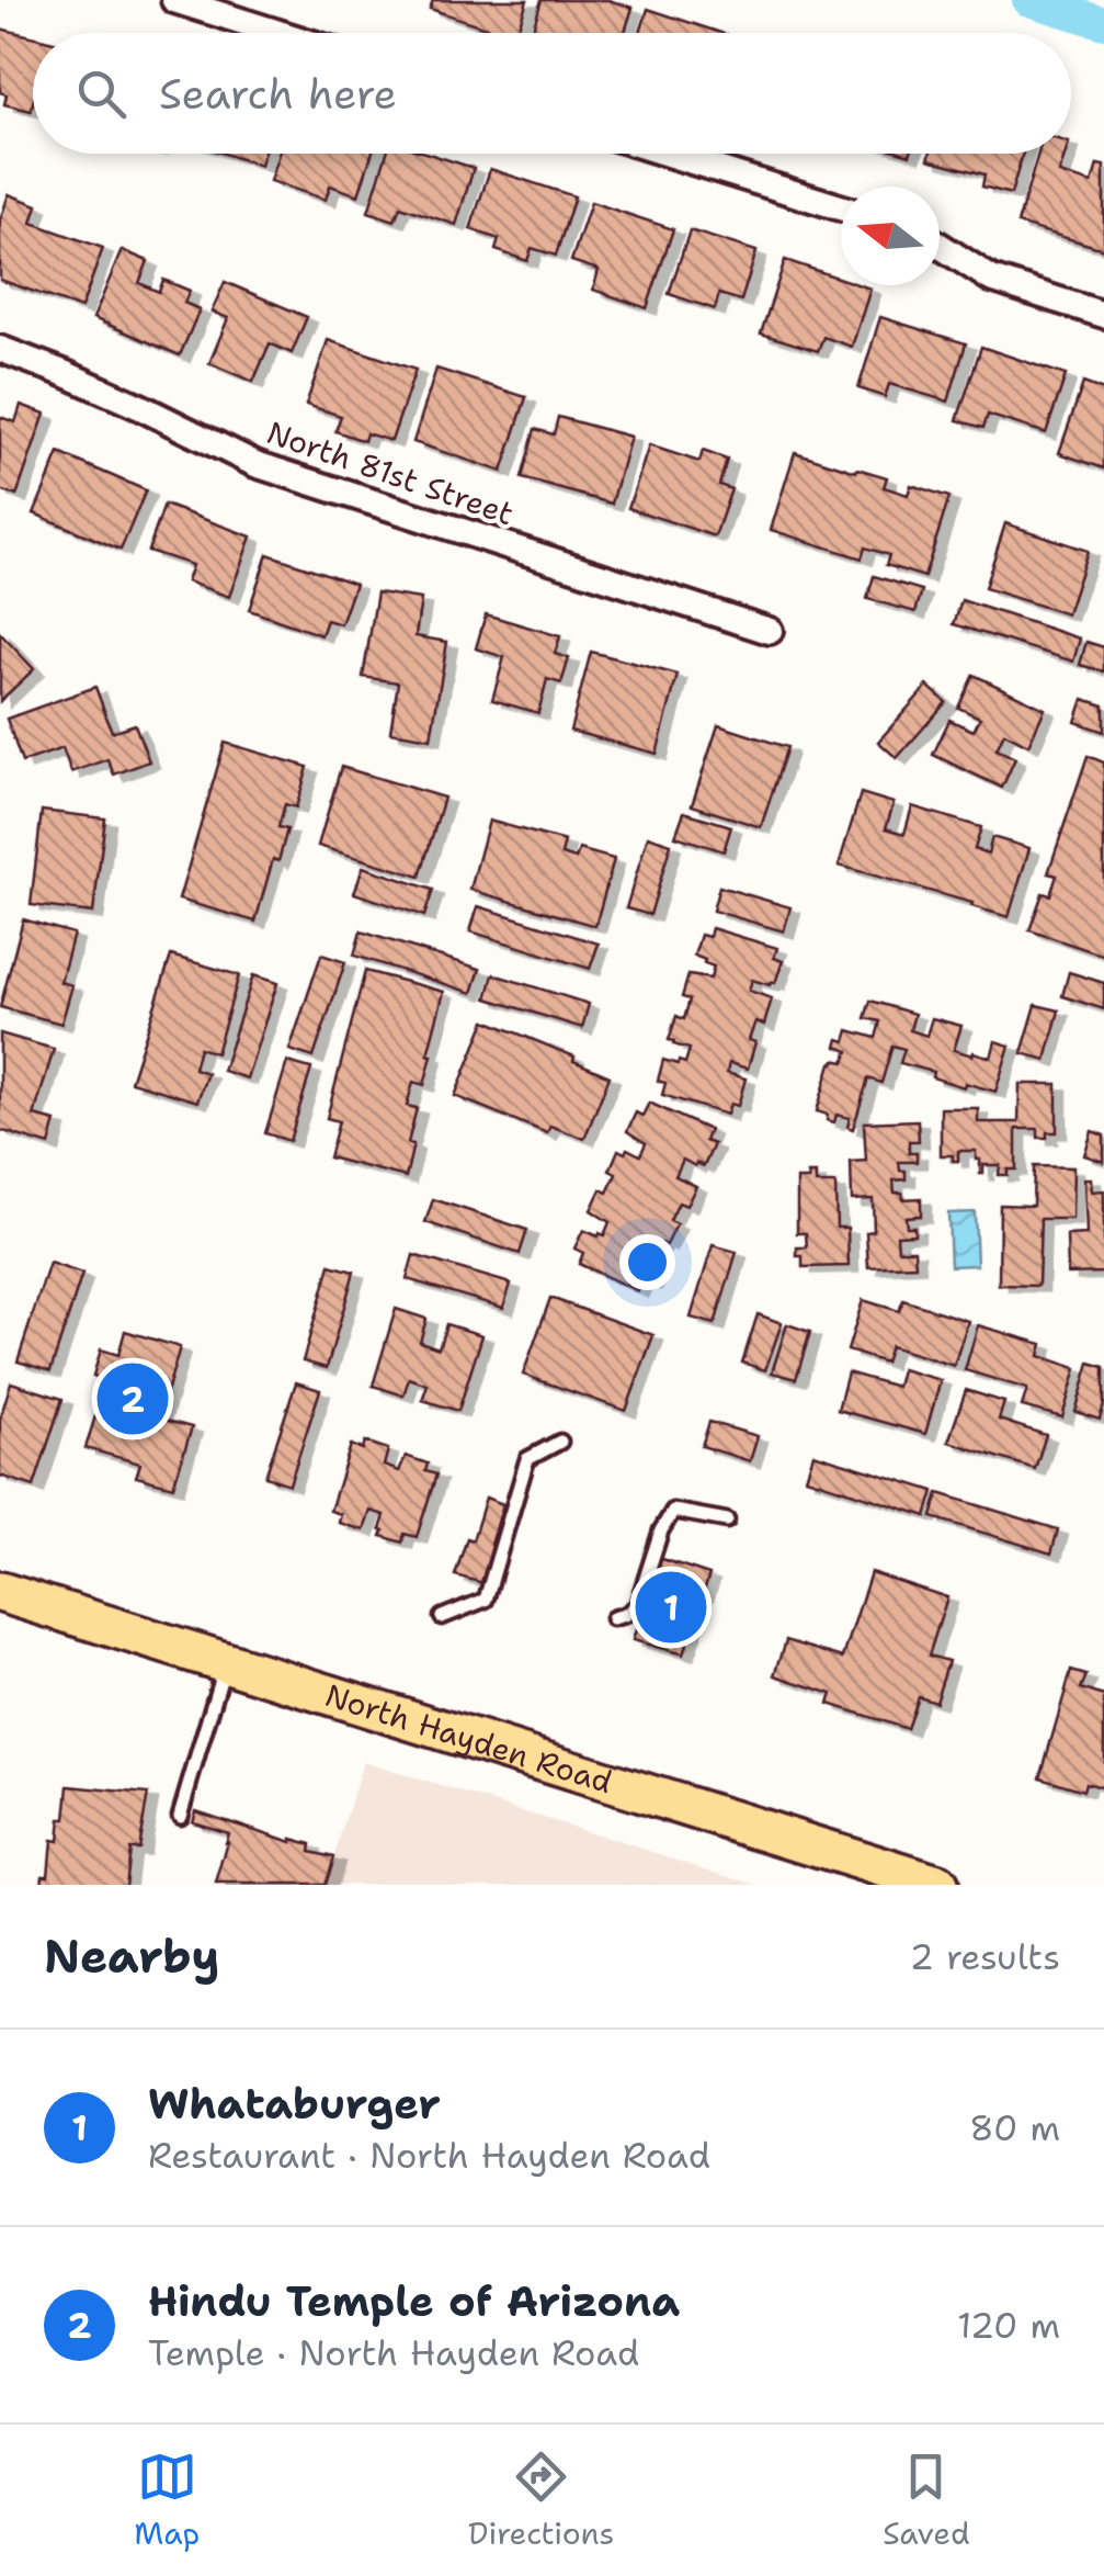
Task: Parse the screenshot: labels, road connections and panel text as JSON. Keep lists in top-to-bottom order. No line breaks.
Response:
{"streets":{"main road":["North Hayden Road"],"street":["North 81st Street"]},"north":"left","page":{"search":"Search here","pins":["2","1"],"heading":["Nearby","2 results"],"list":[{"mark":"1","name":"Whataburger","note":"Restaurant · North Hayden Road","value":"80 m"},{"mark":"2","name":"Hindu Temple of Arizona","note":"Temple · North Hayden Road","value":"120 m"}],"nav":["Map","Directions","Saved"]}}
